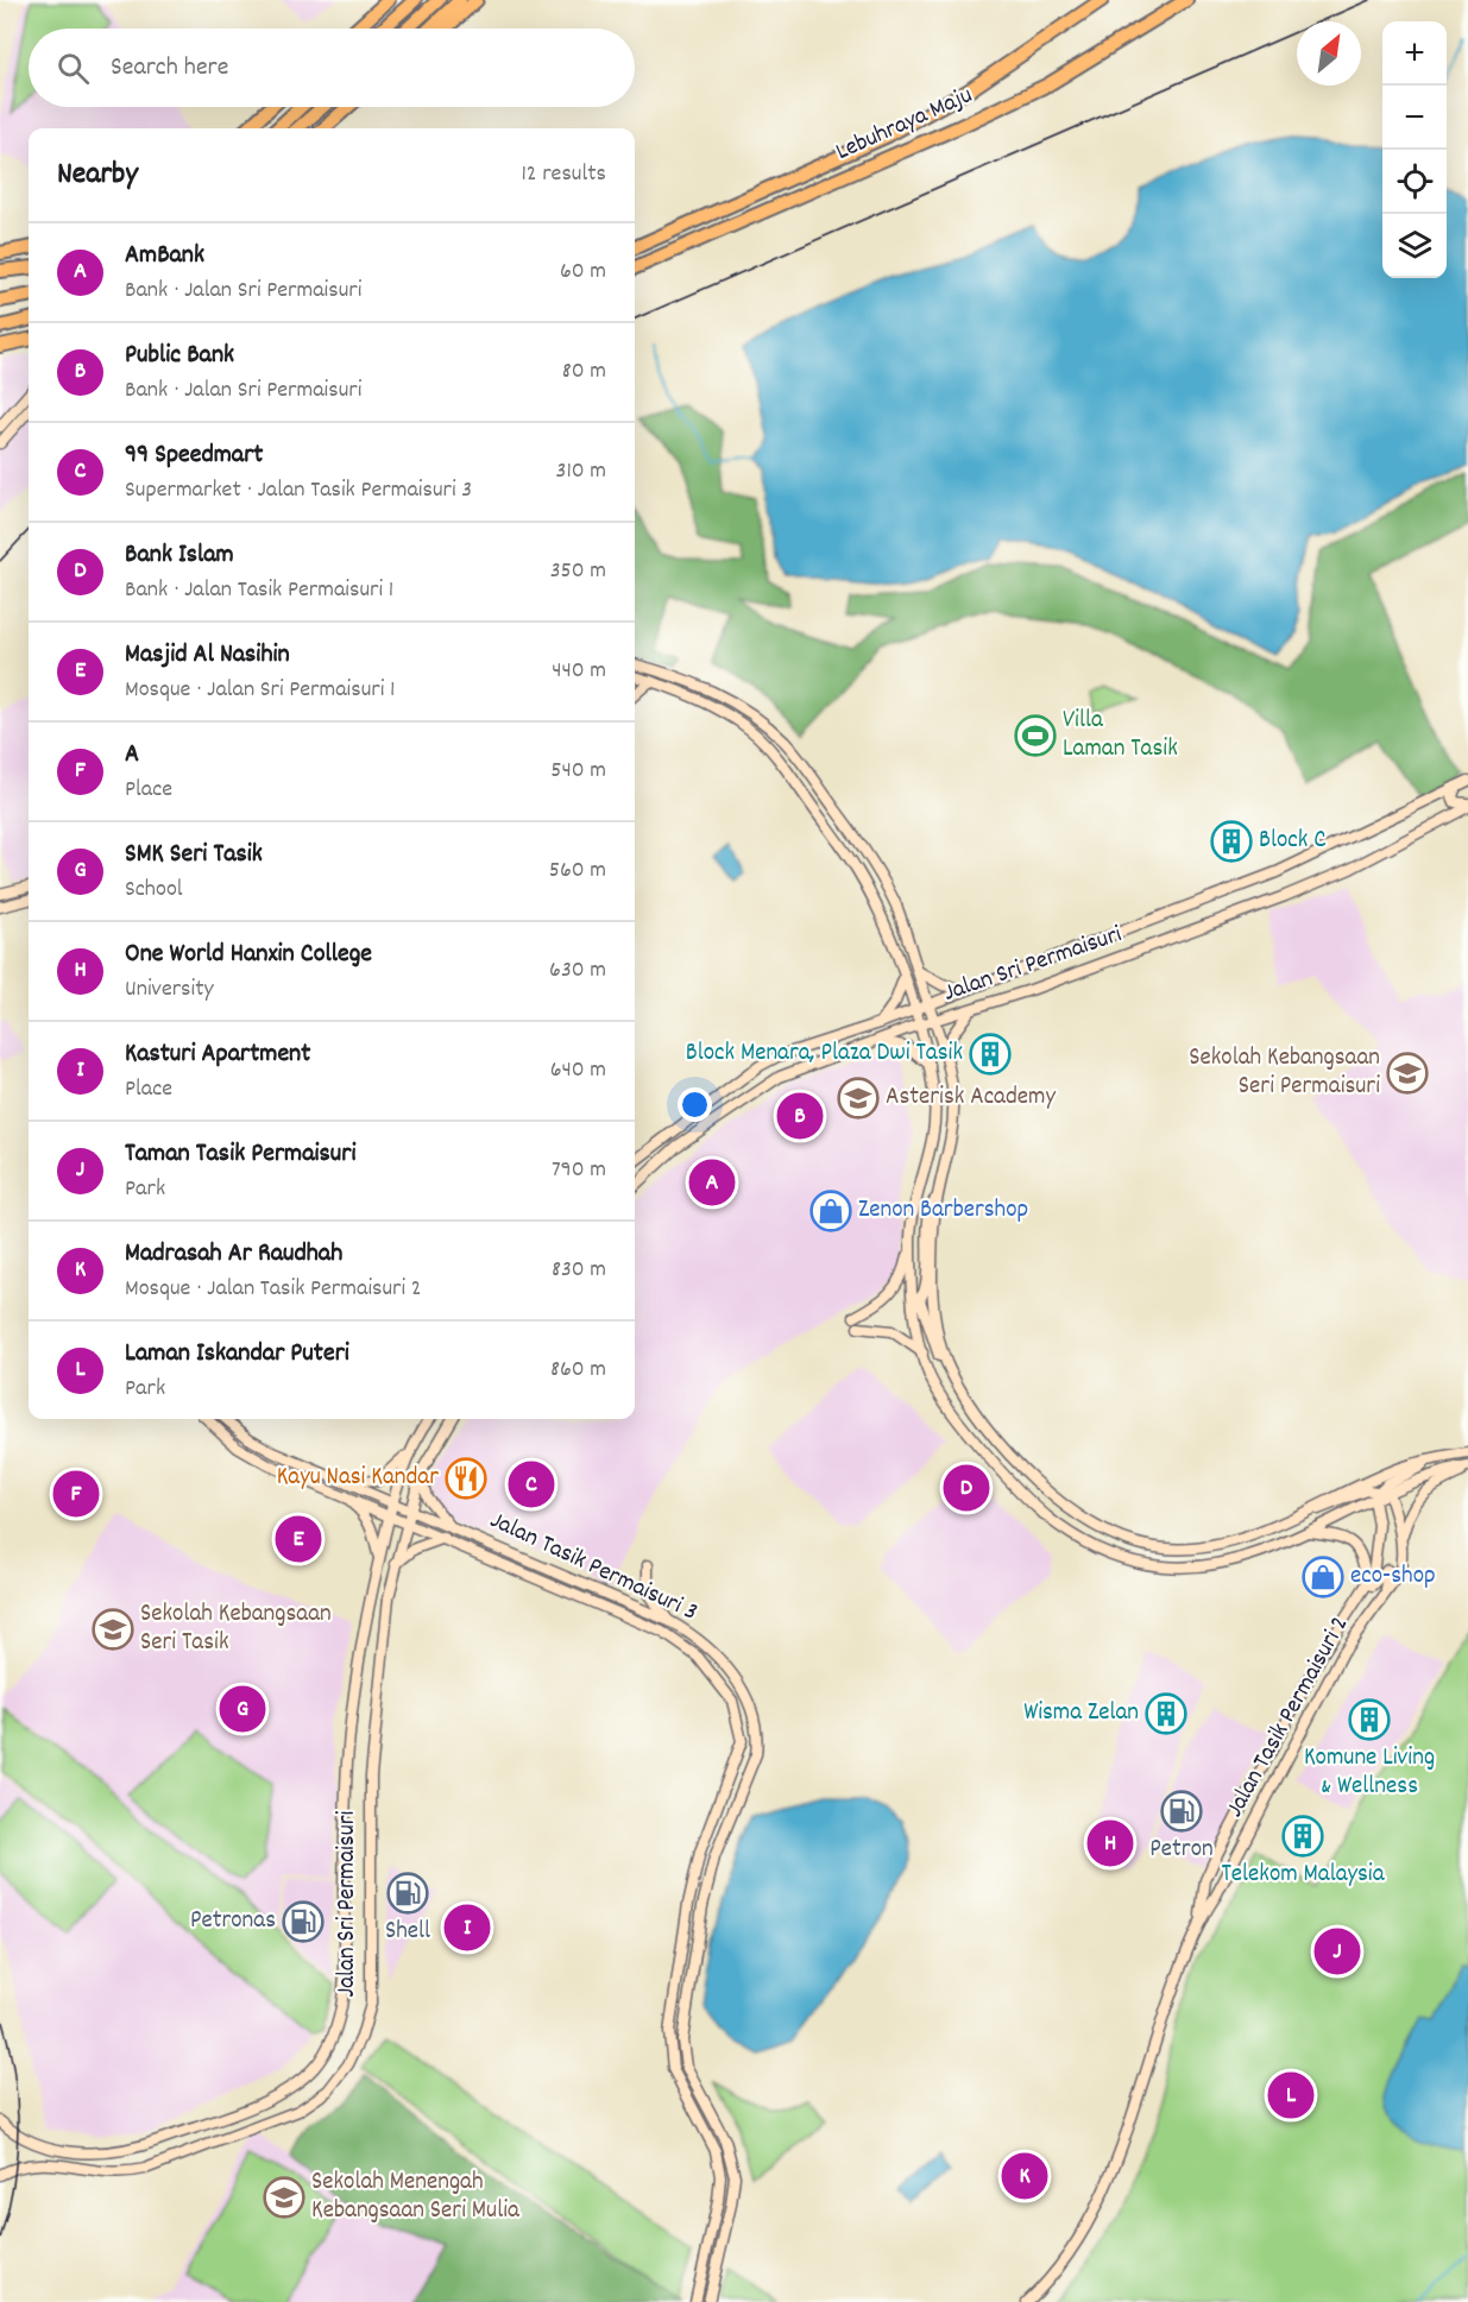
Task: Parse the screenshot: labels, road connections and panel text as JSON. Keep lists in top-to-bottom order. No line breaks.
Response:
{"streets":{"highway":["Lebuhraya Maju"],"street":["Jalan Sri Permaisuri","Jalan Tasik Permaisuri 3","Jalan Tasik Permaisuri 2"]},"crossings":[["Jalan Sri Permaisuri","Jalan Tasik Permaisuri 3"]],"places":{"sports":["Villa Laman Tasik"],"building":["Block C","Block Menara, Plaza Dwi Tasik","Wisma Zelan","Komune Living & Wellness","Telekom Malaysia"],"school or university":["Sekolah Kebangsaan Seri Permaisuri","Asterisk Academy","Sekolah Kebangsaan Seri Tasik","Sekolah Menengah Kebangsaan Seri Mulia"],"shop":["Zenon Barbershop","eco-shop"],"restaurant":["Kayu Nasi Kandar"],"fuel station":["Petron","Shell","Petronas"]},"north":"top right","page":{"map_buttons":["+","−"],"search":"Search here","heading":["Nearby","12 results"],"list":[{"mark":"A","name":"AmBank","note":"Bank · Jalan Sri Permaisuri","value":"60 m"},{"mark":"B","name":"Public Bank","note":"Bank · Jalan Sri Permaisuri","value":"80 m"},{"mark":"C","name":"99 Speedmart","note":"Supermarket · Jalan Tasik Permaisuri 3","value":"310 m"},{"mark":"D","name":"Bank Islam","note":"Bank · Jalan Tasik Permaisuri 1","value":"350 m"},{"mark":"E","name":"Masjid Al Nasihin","note":"Mosque · Jalan Sri Permaisuri 1","value":"440 m"},{"mark":"F","name":"A","note":"Place","value":"540 m"},{"mark":"G","name":"SMK Seri Tasik","note":"School","value":"560 m"},{"mark":"H","name":"One World Hanxin College","note":"University","value":"630 m"},{"mark":"I","name":"Kasturi Apartment","note":"Place","value":"640 m"},{"mark":"J","name":"Taman Tasik Permaisuri","note":"Park","value":"790 m"},{"mark":"K","name":"Madrasah Ar Raudhah","note":"Mosque · Jalan Tasik Permaisuri 2","value":"830 m"},{"mark":"L","name":"Laman Iskandar Puteri","note":"Park","value":"860 m"}],"pins":["B","A","C","D","F","E","G","H","I","J","L","K"]}}
